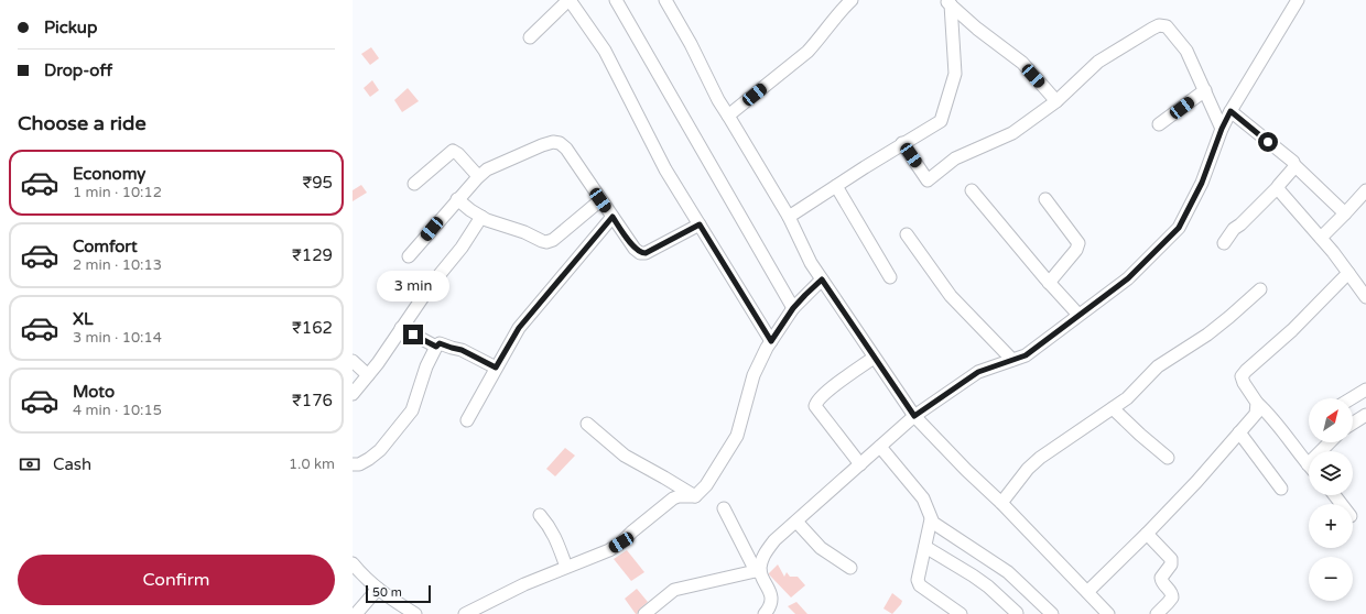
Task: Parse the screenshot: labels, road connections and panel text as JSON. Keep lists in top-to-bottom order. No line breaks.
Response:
{"scale_bar":"50 m","north":"top right","page":{"banner":["Pickup","Drop-off"],"heading":"Choose a ride","list":[{"name":"Economy","note":"1 min · 10:12","value":"₹95"},{"name":"Comfort","note":"2 min · 10:13","value":"₹129"},{"name":"XL","note":"3 min · 10:14","value":"₹162"},{"name":"Moto","note":"4 min · 10:15","value":"₹176"}],"bubble":"3 min","map_buttons":["+","−"],"pay":["Cash","1.0 km"],"buttons":"Confirm","scale":"50 m"}}
